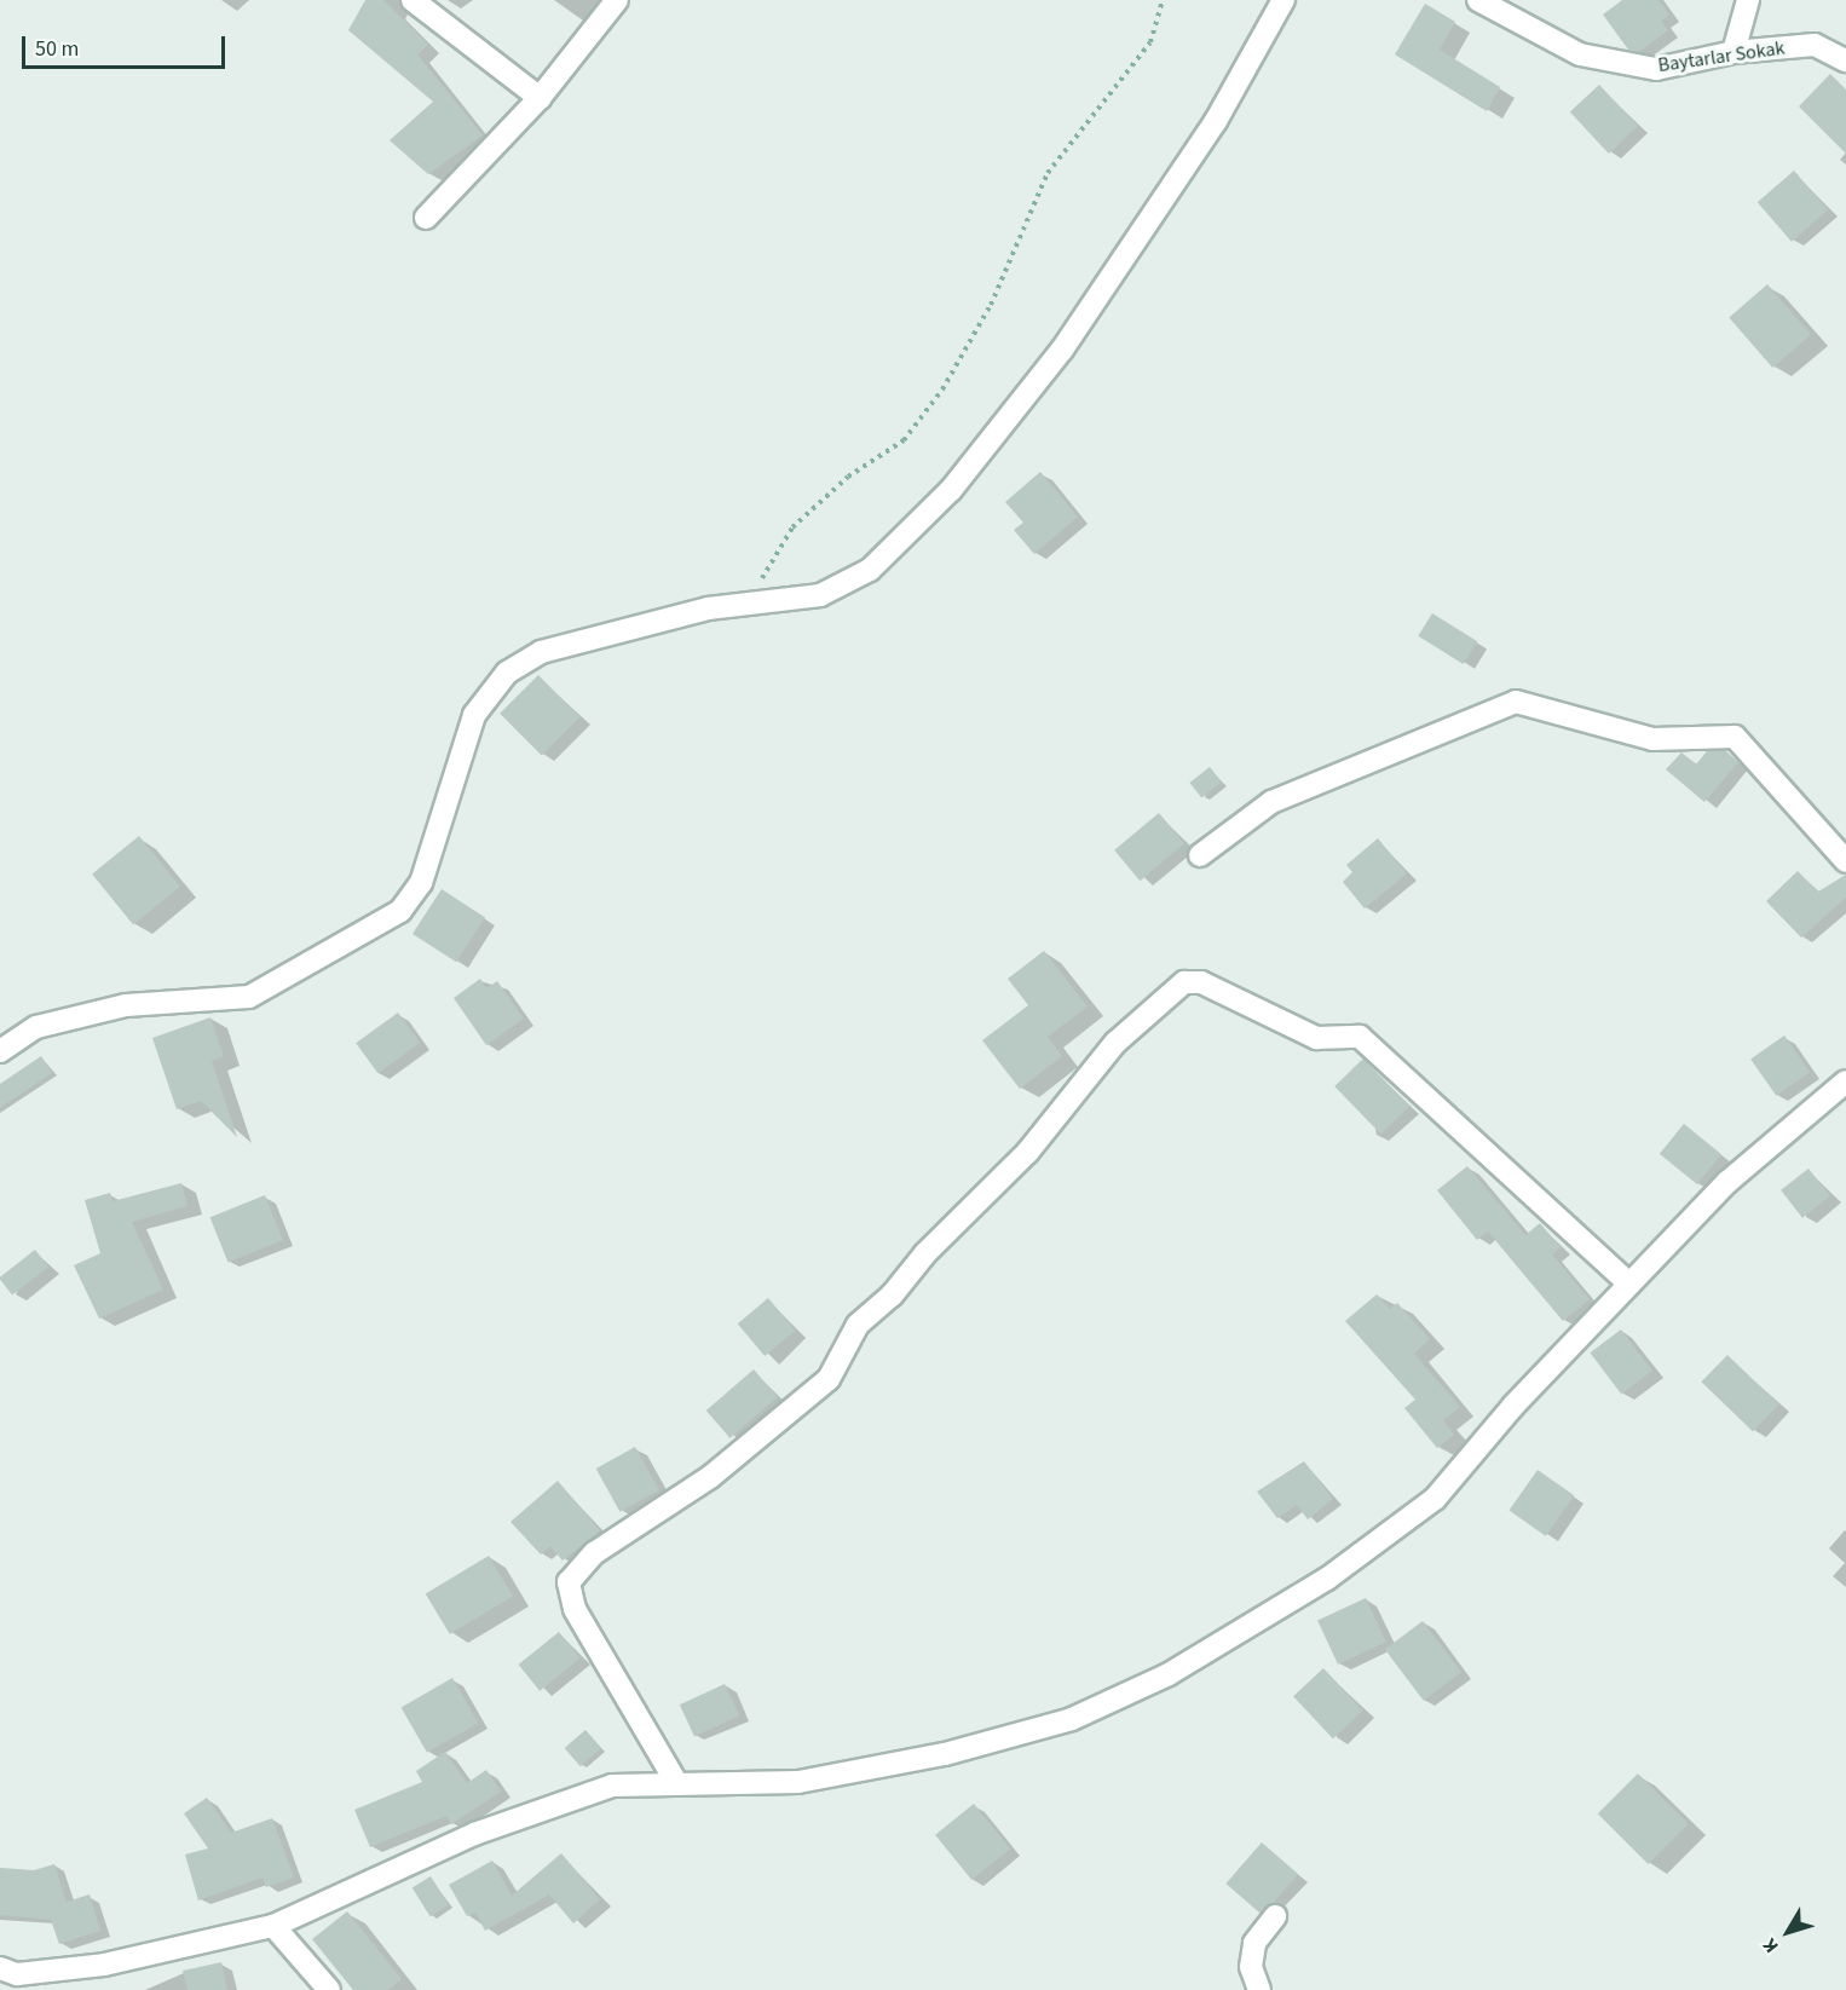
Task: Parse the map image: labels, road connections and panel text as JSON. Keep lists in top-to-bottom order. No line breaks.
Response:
{"streets":{"street":["Baytarlar Sokak"]},"scale_bar":"50 m","north":"bottom left"}
